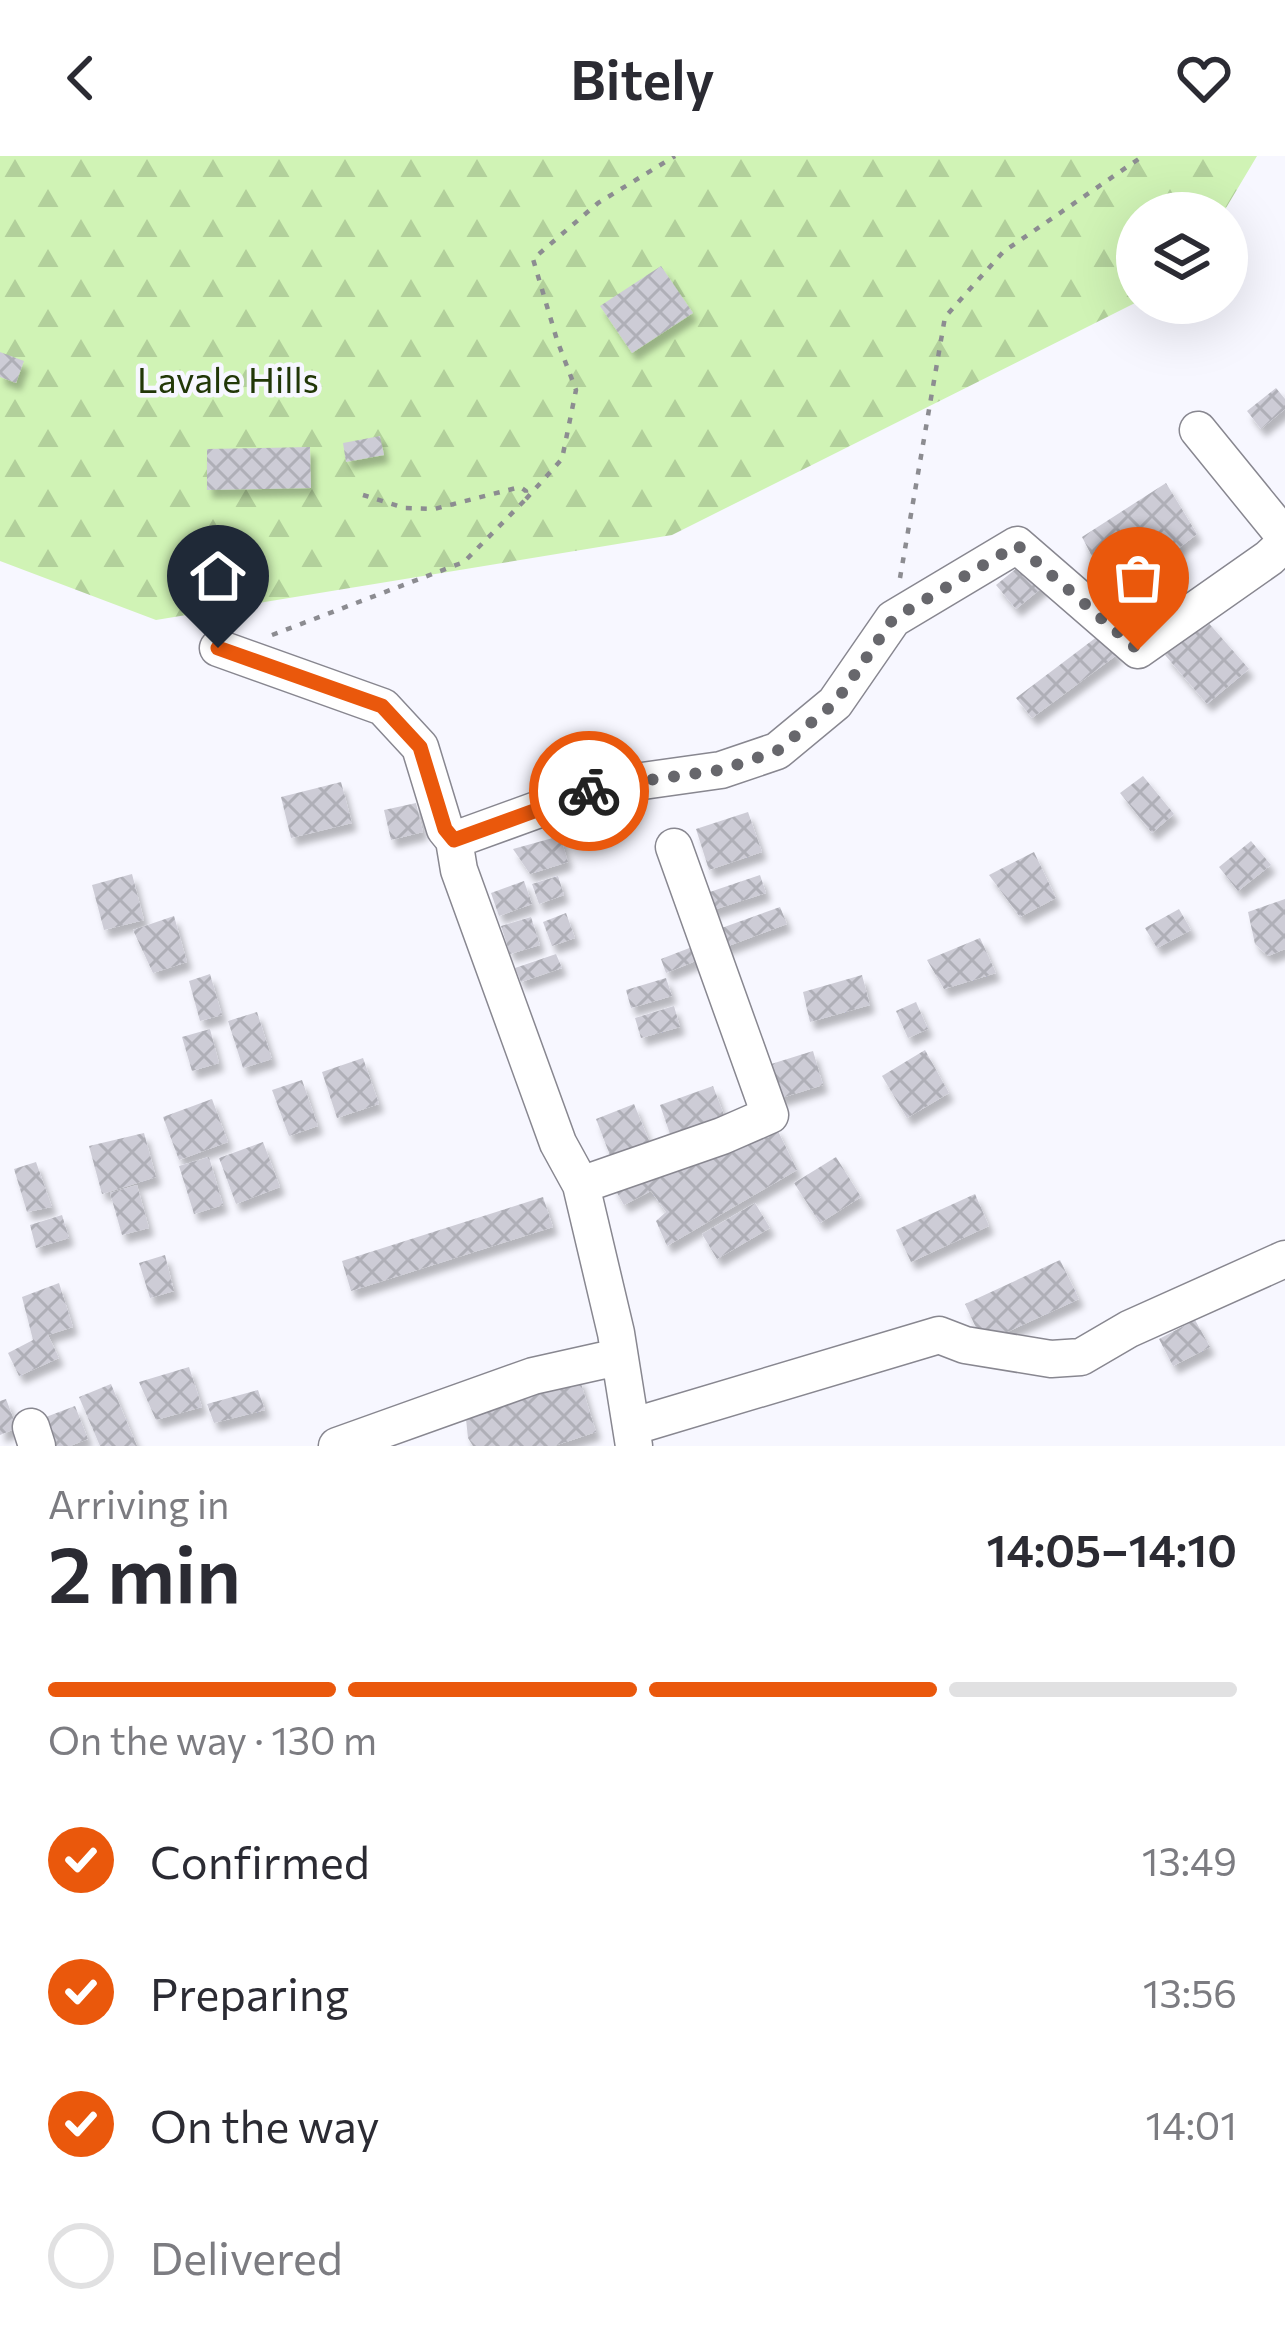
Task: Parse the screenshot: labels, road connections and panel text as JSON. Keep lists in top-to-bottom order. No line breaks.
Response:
{"parks":["Lavale Hills"],"page":{"header":"Bitely","heading":["2 min","Arriving in","14:05–14:10"],"bar":"On the way · 130 m","list":[["Confirmed","13:49"],["Preparing","13:56"],["On the way","14:01"],"Delivered"]}}
